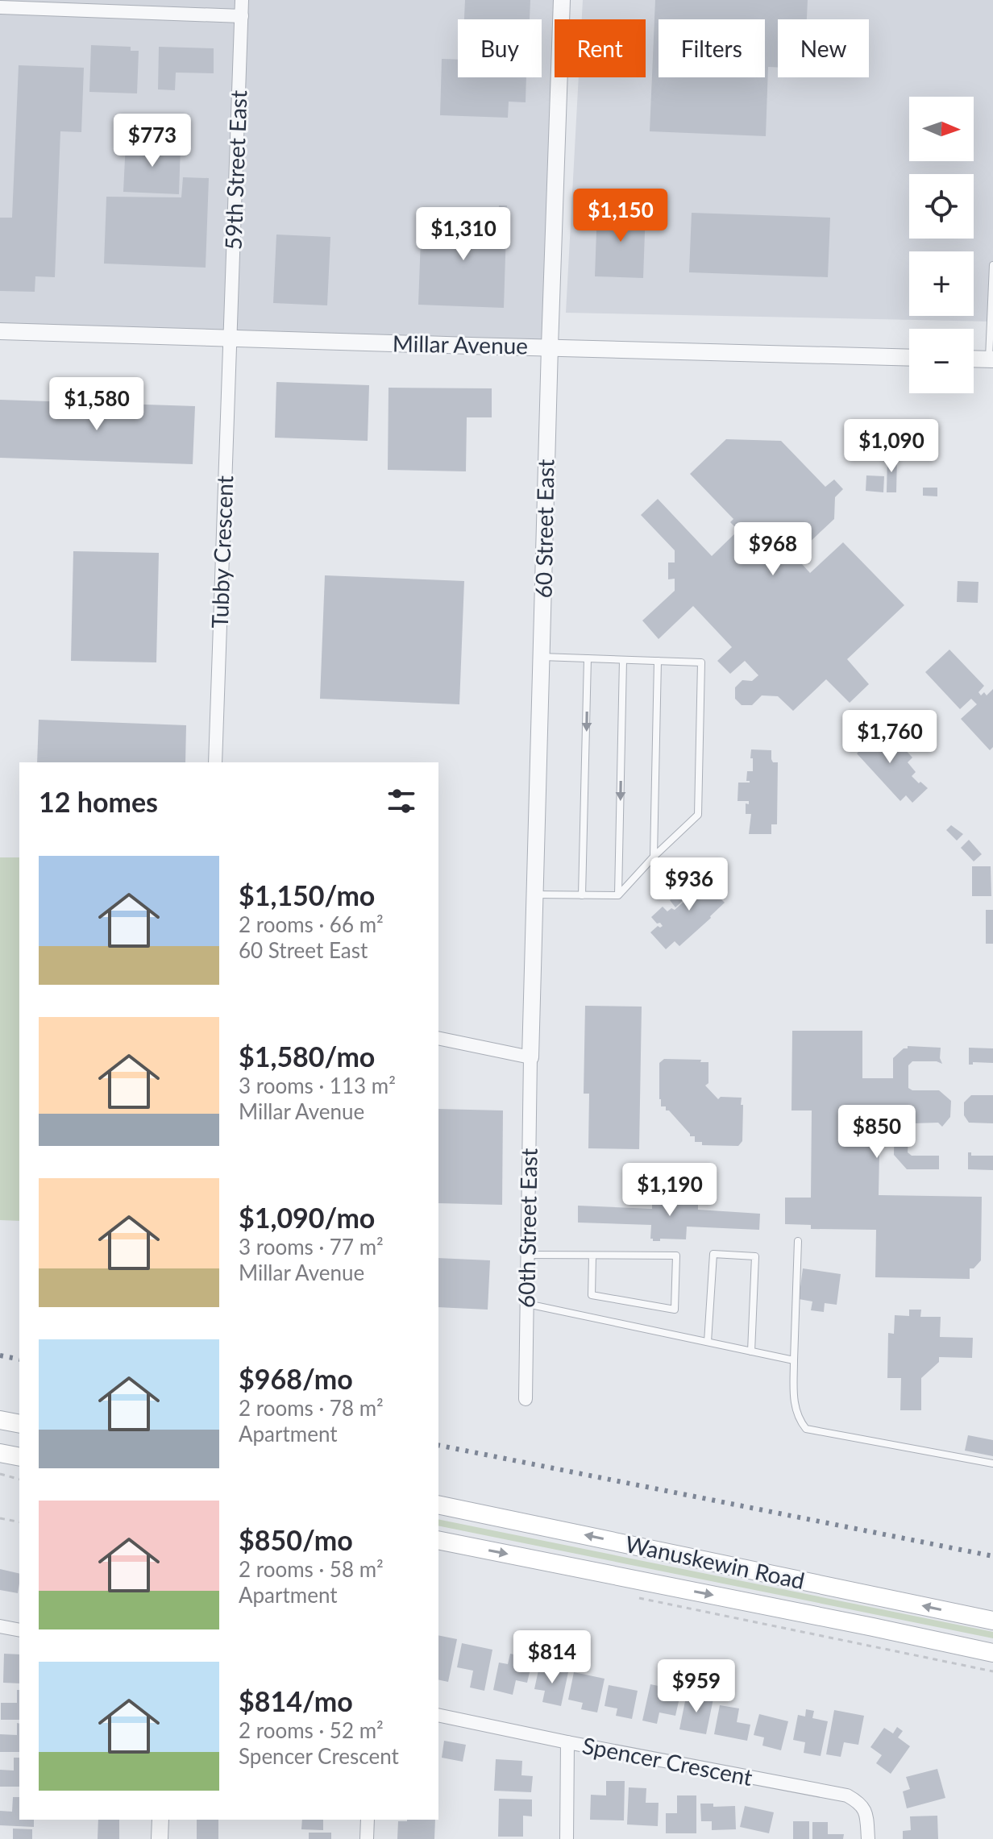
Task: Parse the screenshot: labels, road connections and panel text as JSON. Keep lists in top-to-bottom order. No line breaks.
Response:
{"streets":{"main road":["Wanuskewin Road"],"street":["59th Street East","Millar Avenue","60 Street East","Tubby Crescent","60th Street East","Spencer Crescent"]},"crossings":[["59th Street East","Millar Avenue"],["59th Street East","Tubby Crescent"],["Millar Avenue","60 Street East"],["Millar Avenue","Tubby Crescent"],["60 Street East","60th Street East"]],"north":"right","page":{"chip":["Buy","Rent","Filters","New"],"map_buttons":["+","−"],"price":["$773","$1,150","$1,310","$1,580","$1,090","$968","$1,760","$936","$850","$1,190","$814","$959"],"heading":"12 homes","list":[{"name":"$1,150/mo","note":"2 rooms · 66 m² · 60 Street East"},{"name":"$1,580/mo","note":"3 rooms · 113 m² · Millar Avenue"},{"name":"$1,090/mo","note":"3 rooms · 77 m² · Millar Avenue"},{"name":"$968/mo","note":"2 rooms · 78 m² · Apartment"},{"name":"$850/mo","note":"2 rooms · 58 m² · Apartment"},{"name":"$814/mo","note":"2 rooms · 52 m² · Spencer Crescent"}]}}
